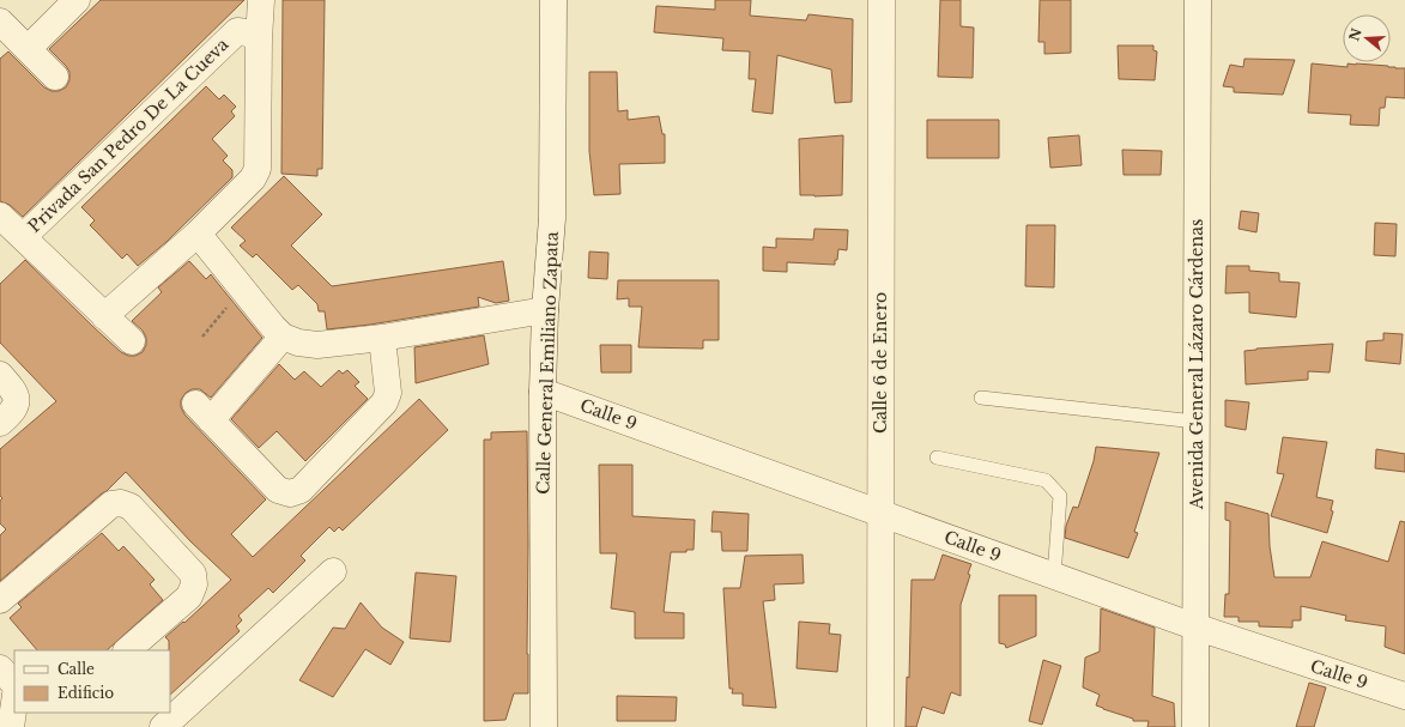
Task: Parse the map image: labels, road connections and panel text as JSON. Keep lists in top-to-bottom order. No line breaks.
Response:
{"streets":{"street":["Privada San Pedro De La Cueva","Calle General Emiliano Zapata","Calle 6 de Enero","Avenida General Lázaro Cárdenas","Calle 9"]},"crossings":[["Calle General Emiliano Zapata","Calle 9"],["Calle 6 de Enero","Calle 9"],["Avenida General Lázaro Cárdenas","Calle 9"]],"legend":["Calle","Edificio"],"north":"left"}
